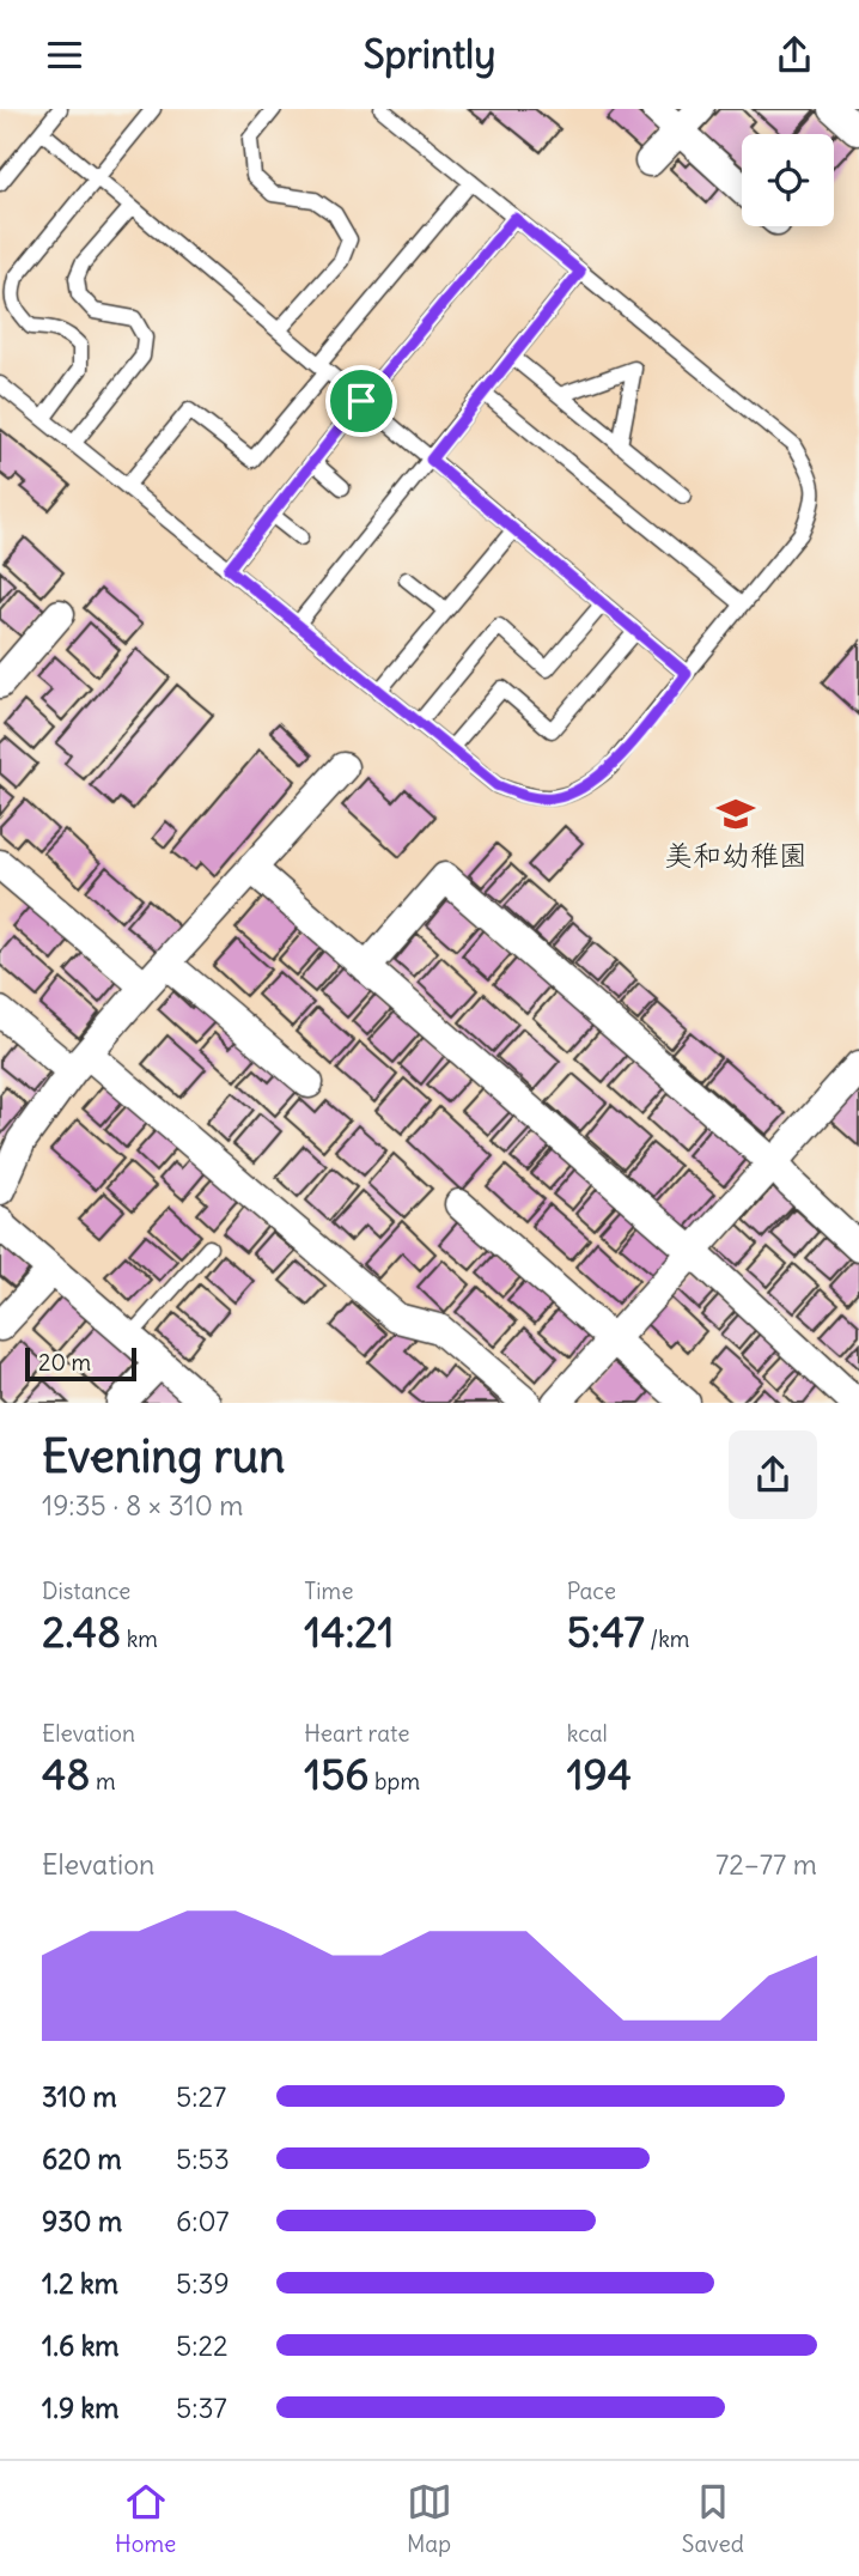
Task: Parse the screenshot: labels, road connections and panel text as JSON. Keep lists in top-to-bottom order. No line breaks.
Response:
{"places":{"school or university":["美和幼稚園"]},"scale_bar":"20 m","page":{"header":"Sprintly","scale":"20 m","heading":["Evening run","19:35 · 8 × 310 m"],"stats":[["Distance","2.48 km"],["Time","14:21"],["Pace","5:47 /km"],["Elevation","48 m"],["Heart rate","156 bpm"],["kcal","194"]],"chart":["Elevation","72–77 m"],"list":[{"name":"310 m","note":"5:27"},{"name":"620 m","note":"5:53"},{"name":"930 m","note":"6:07"},{"name":"1.2 km","note":"5:39"},{"name":"1.6 km","note":"5:22"},{"name":"1.9 km","note":"5:37"}],"tabs":["Home","Map","Saved"]}}
